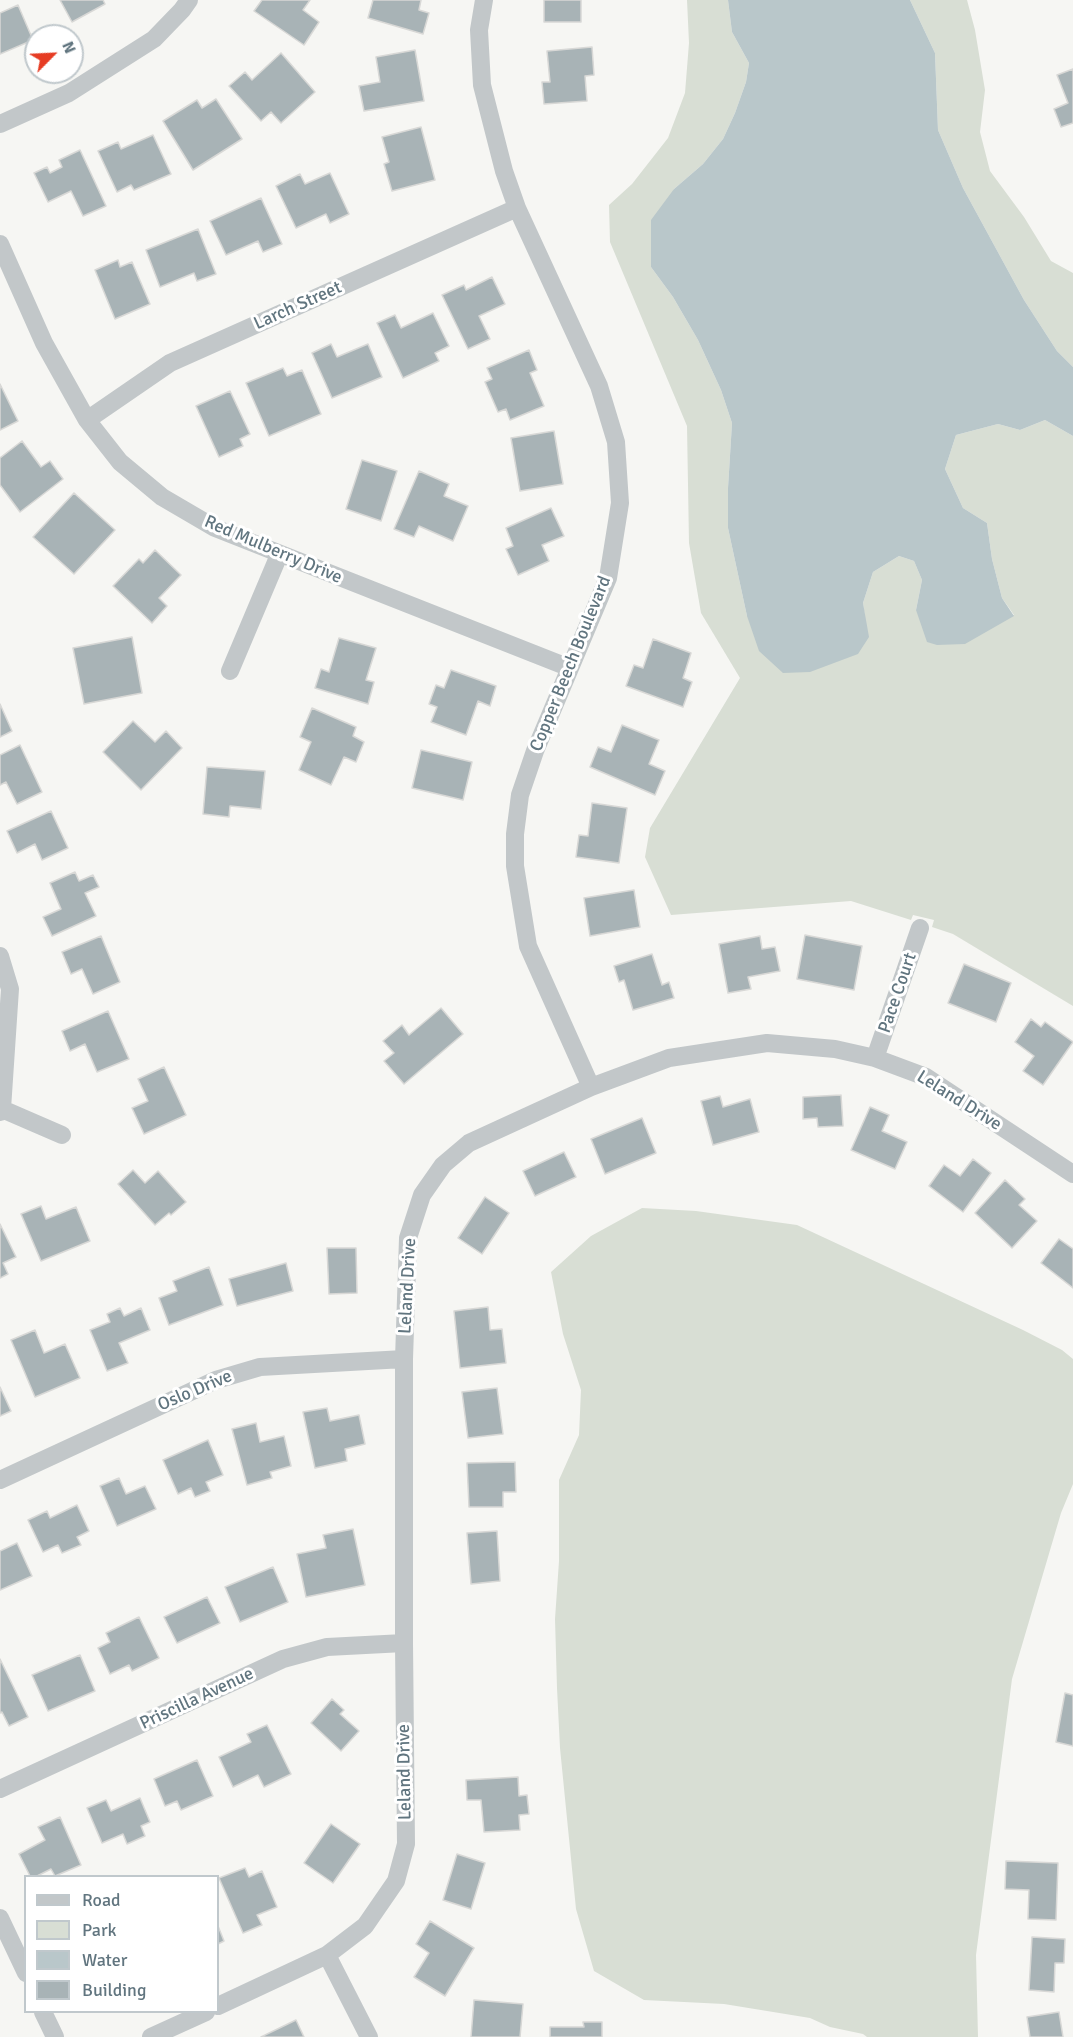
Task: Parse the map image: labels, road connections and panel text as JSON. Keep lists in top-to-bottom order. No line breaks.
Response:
{"streets":{"street":["Larch Street","Red Mulberry Drive","Copper Beech Boulevard","Pace Court","Leland Drive","Oslo Drive","Priscilla Avenue"]},"crossings":[["Larch Street","Red Mulberry Drive"],["Larch Street","Copper Beech Boulevard"],["Red Mulberry Drive","Copper Beech Boulevard"],["Copper Beech Boulevard","Leland Drive"],["Pace Court","Leland Drive"],["Leland Drive","Oslo Drive"],["Leland Drive","Priscilla Avenue"]],"legend":["Road","Park","Water","Building"],"north":"top right"}
